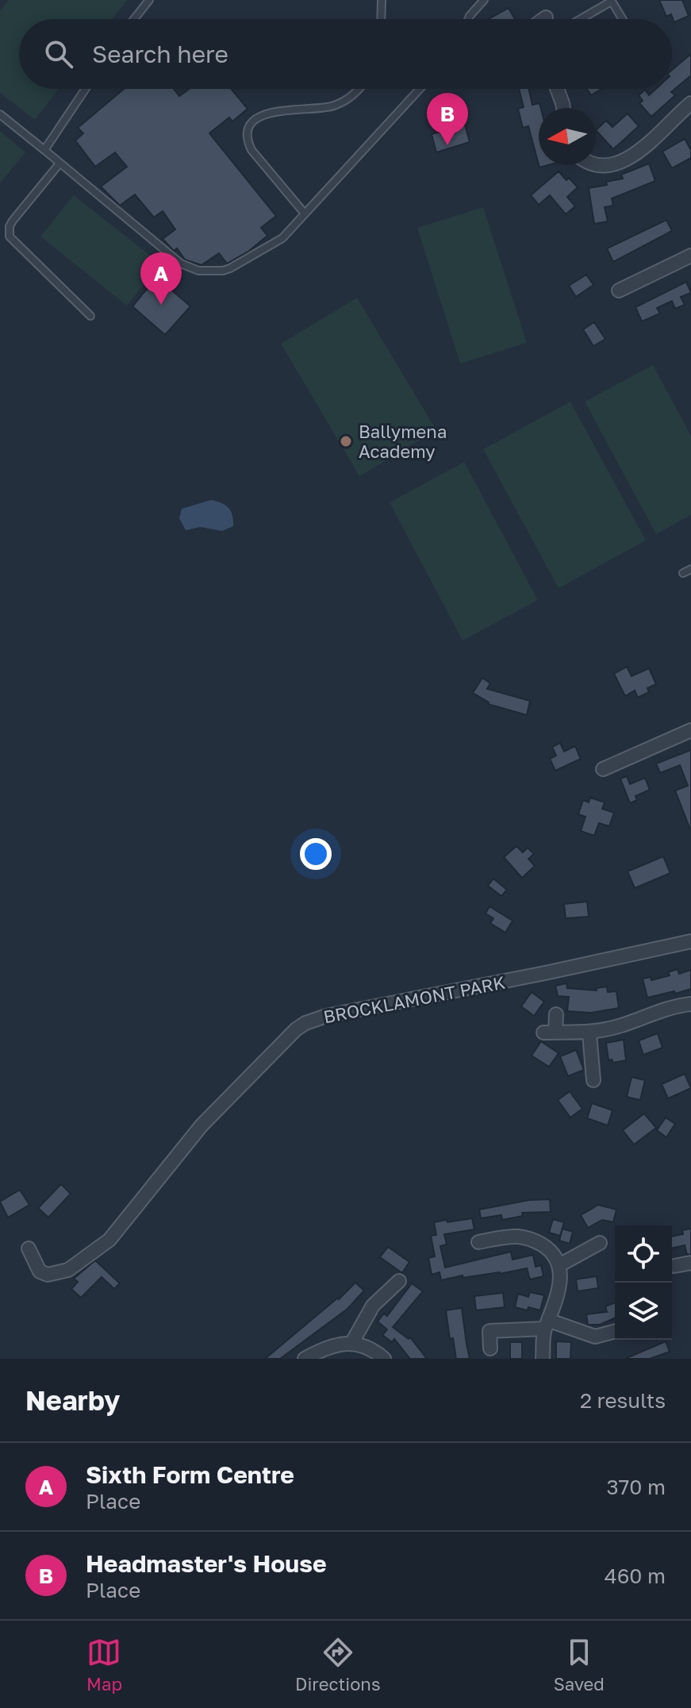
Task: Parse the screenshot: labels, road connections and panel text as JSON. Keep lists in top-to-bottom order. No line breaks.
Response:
{"streets":{"street":["BROCKLAMONT PARK"]},"places":["Ballymena Academy"],"north":"left","page":{"search":"Search here","pins":["B","A"],"heading":["Nearby","2 results"],"list":[{"mark":"A","name":"Sixth Form Centre","note":"Place","value":"370 m"},{"mark":"B","name":"Headmaster's House","note":"Place","value":"460 m"}],"nav":["Map","Directions","Saved"]}}
